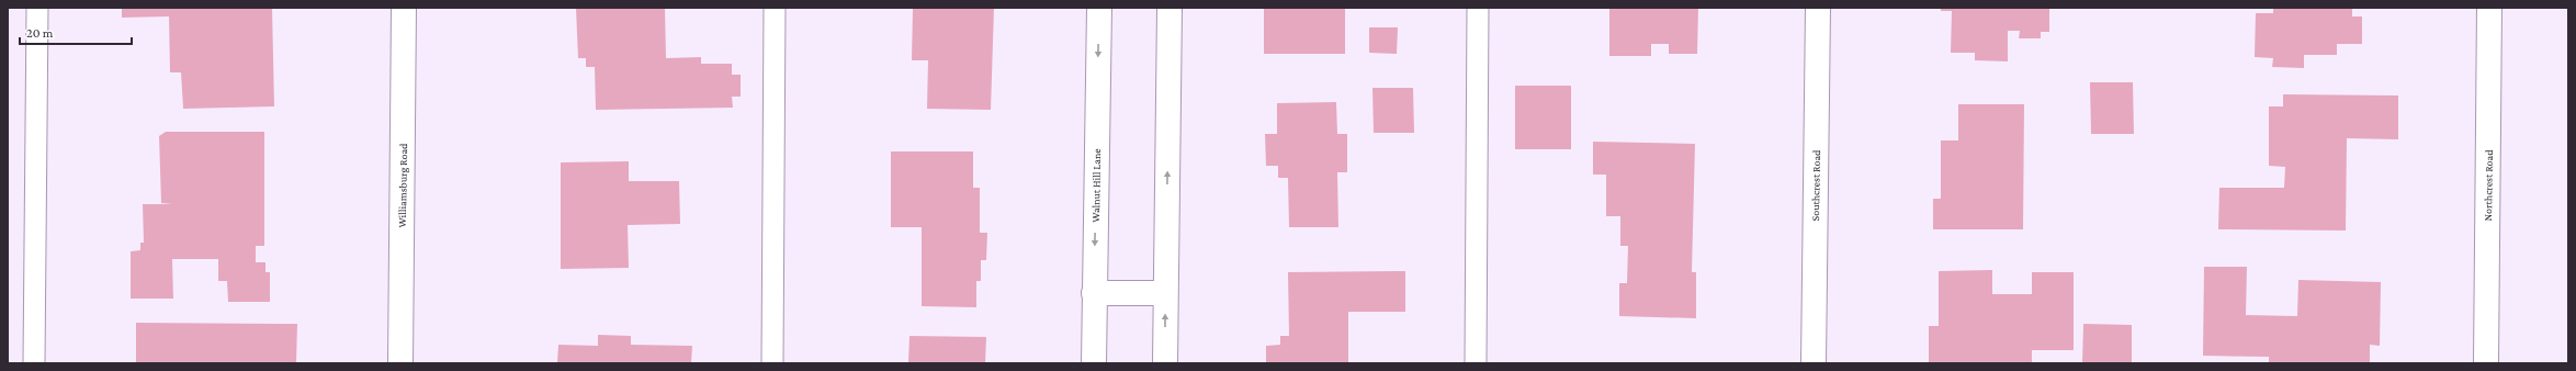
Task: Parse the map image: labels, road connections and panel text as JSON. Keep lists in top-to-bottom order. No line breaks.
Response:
{"streets":{"street":["Williamsburg Road","Walnut Hill Lane","Southcrest Road","Northcrest Road"]},"scale_bar":"20 m"}
